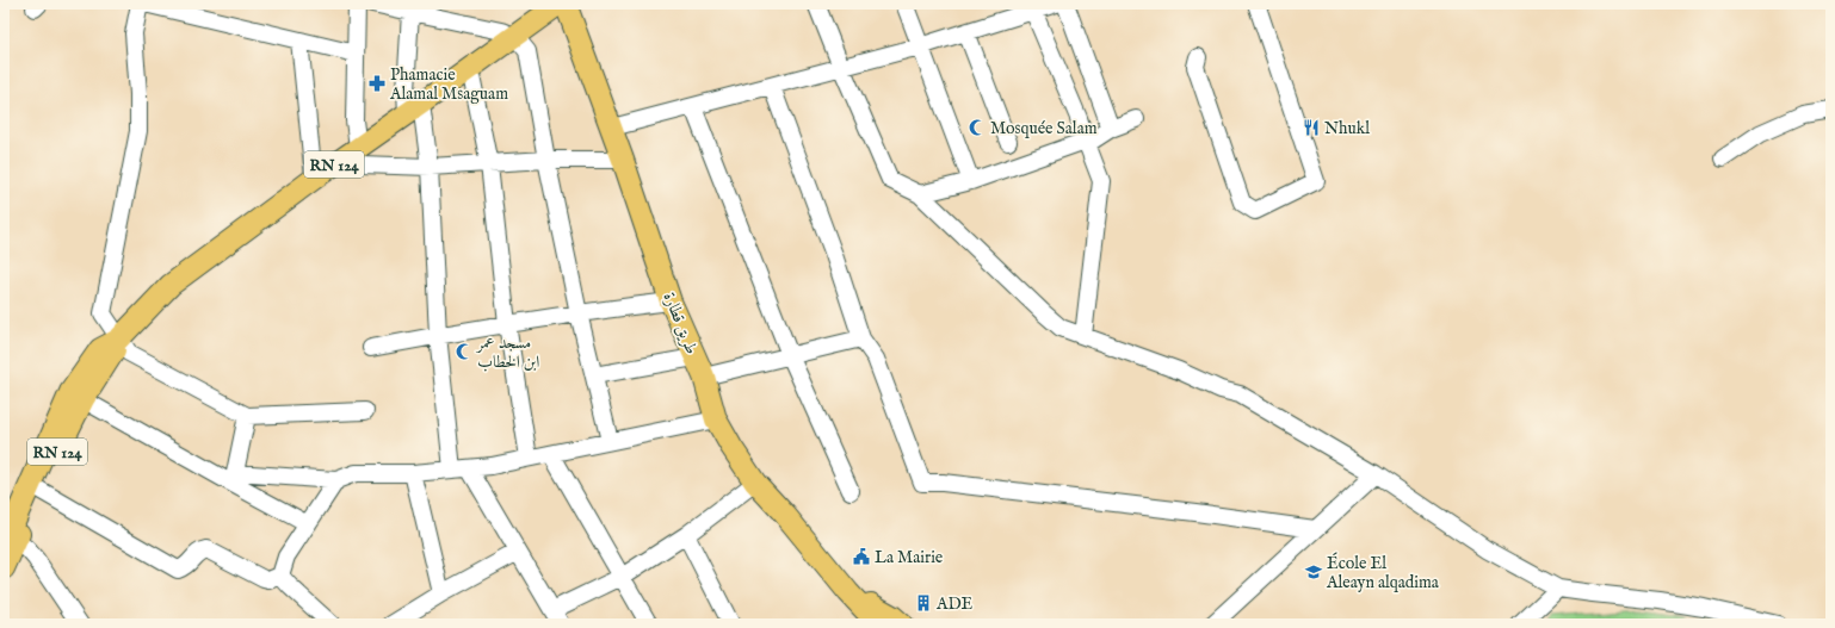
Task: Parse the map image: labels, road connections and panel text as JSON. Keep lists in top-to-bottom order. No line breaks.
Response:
{"streets":{"main road":["RN 124","طريق قطارة"]},"places":{"pharmacy":["Phamacie Alamal Msaguam"],"mosque":["Mosquée Salam","مسجد عمر ابن الخطاب"],"restaurant":["Nhukl"],"public building":["La Mairie"],"school or university":["École El Aleayn alqadima"],"building":["ADE"]}}
